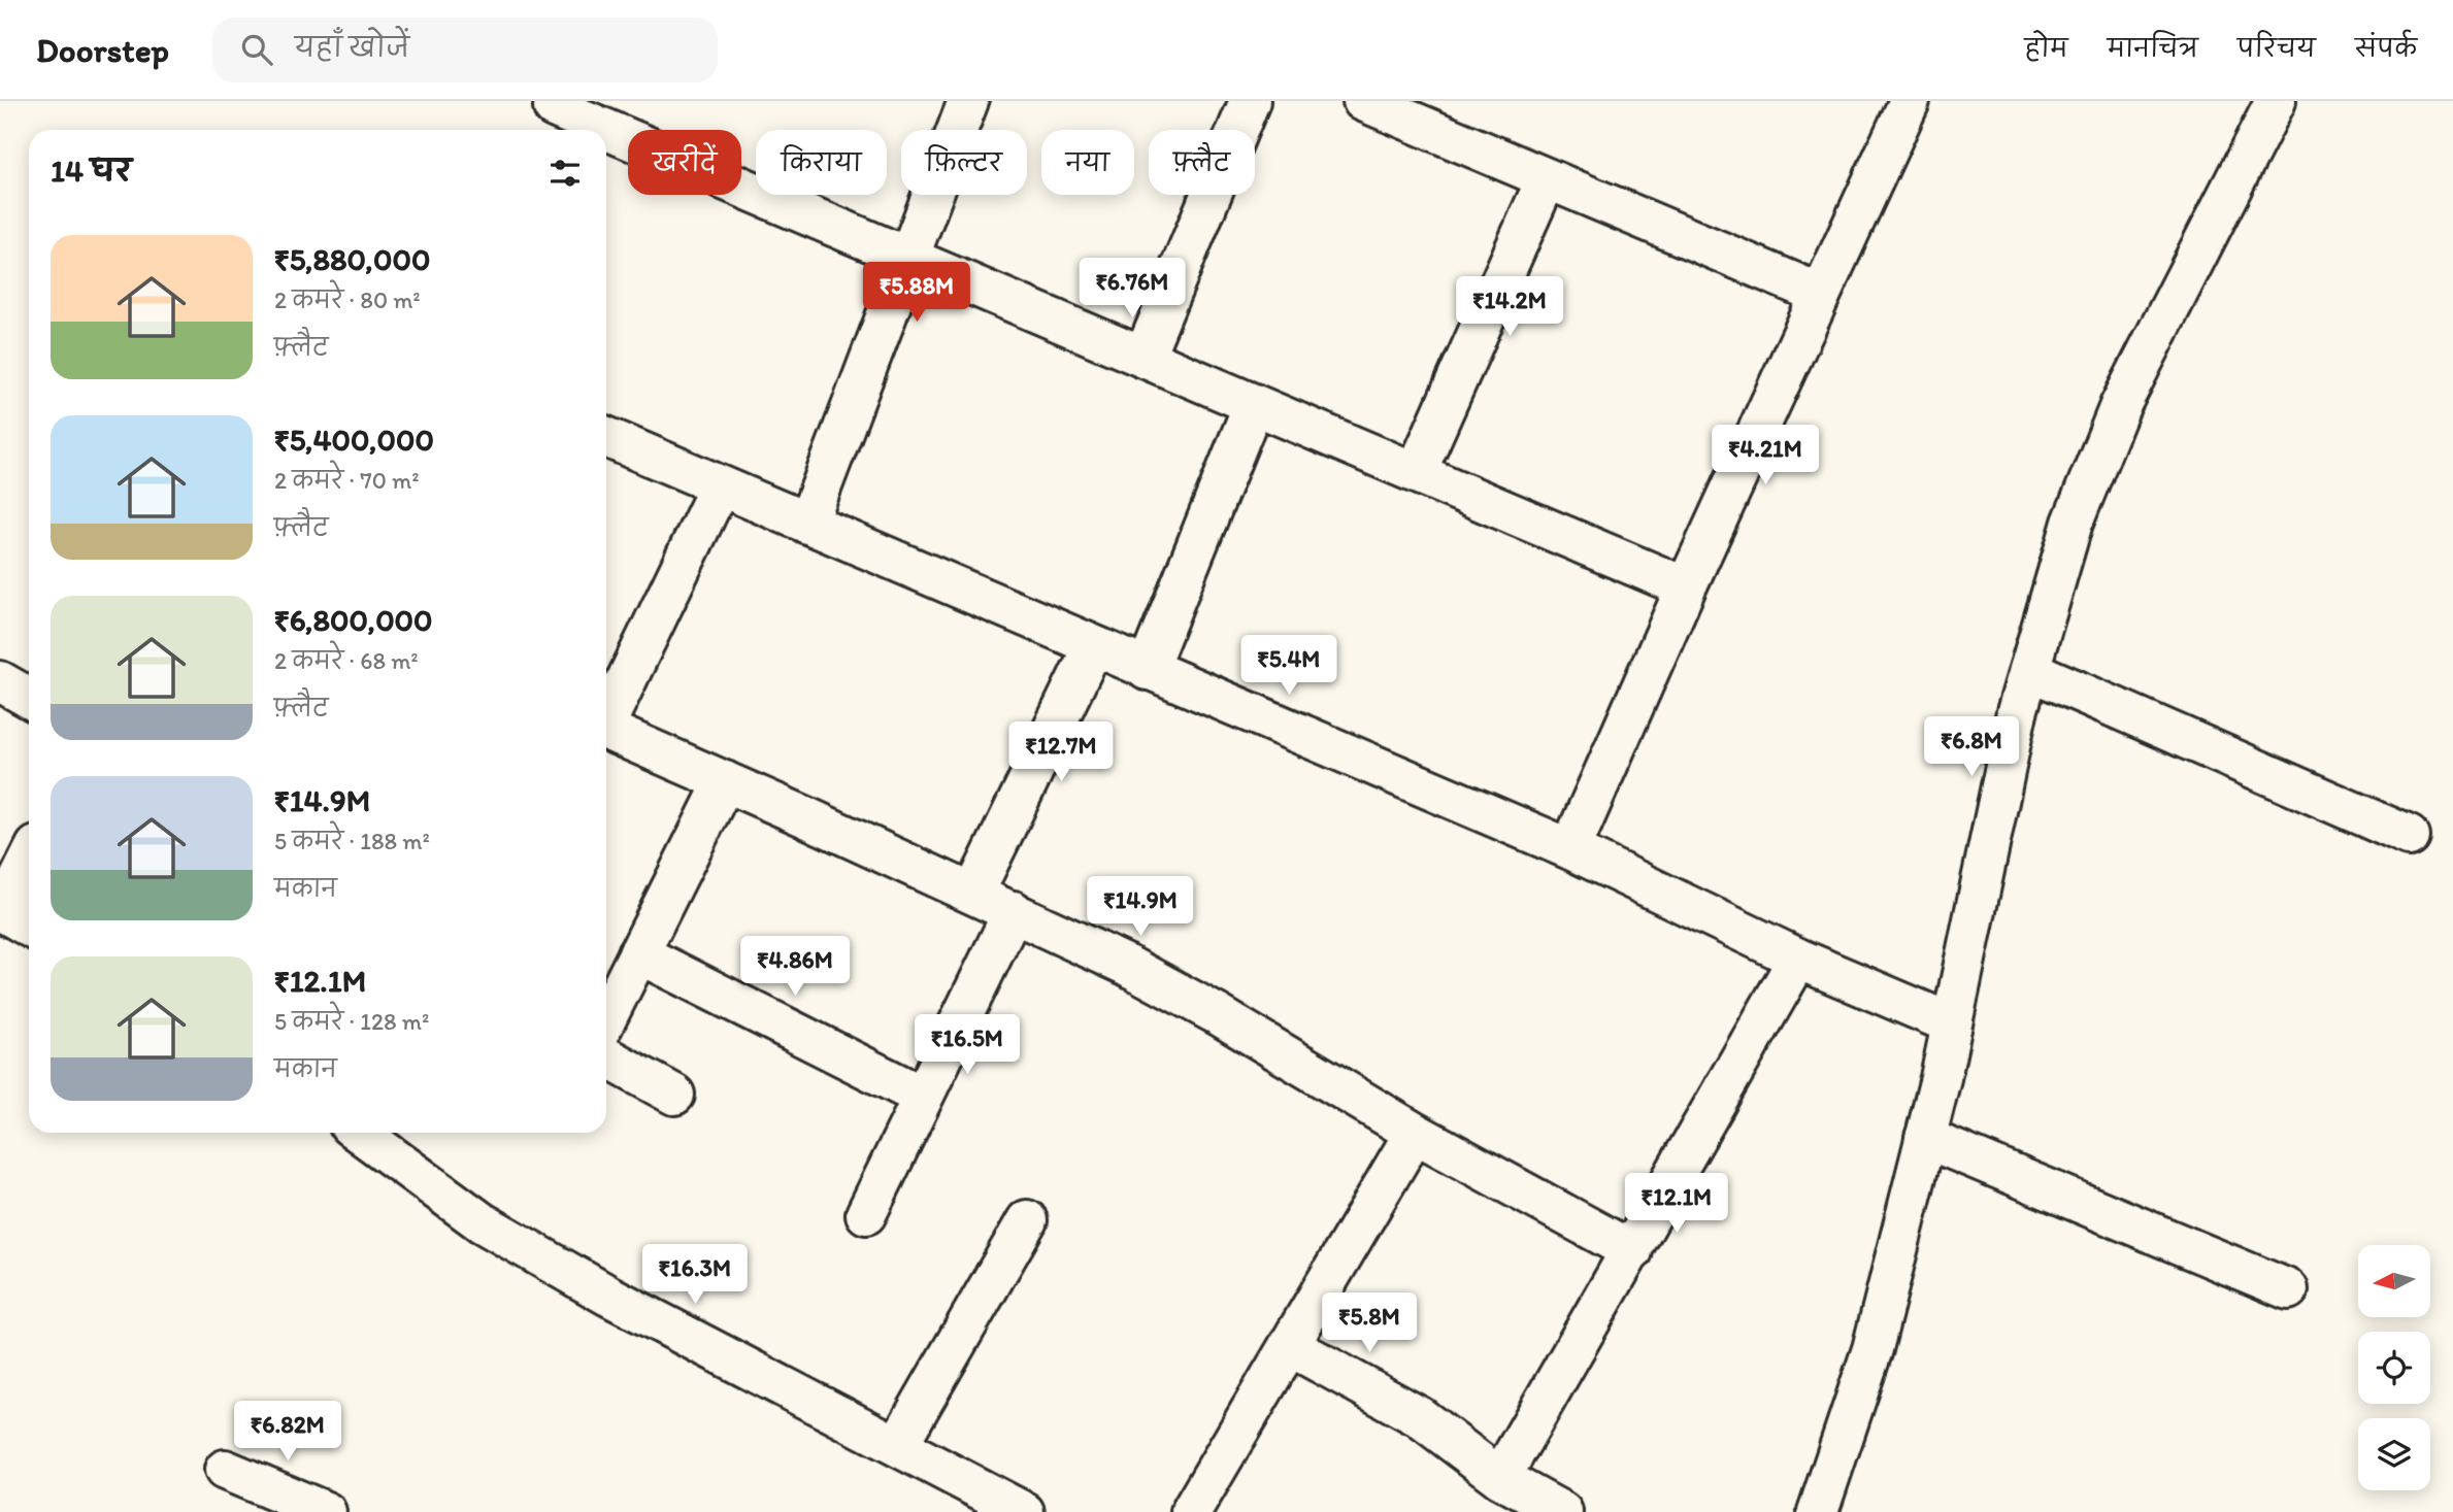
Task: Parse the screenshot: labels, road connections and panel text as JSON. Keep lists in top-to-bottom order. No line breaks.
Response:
{"north":"left","page":{"header":"Doorstep","search":"यहाँ खोजें","nav":["होम","मानचित्र","परिचय","संपर्क"],"chip":["खरीदें","किराया","फ़िल्टर","नया","फ़्लैट"],"heading":"14 घर","list":[{"name":"₹5,880,000","note":"2 कमरे · 80 m² · फ़्लैट"},{"name":"₹5,400,000","note":"2 कमरे · 70 m² · फ़्लैट"},{"name":"₹6,800,000","note":"2 कमरे · 68 m² · फ़्लैट"},{"name":"₹14.9M","note":"5 कमरे · 188 m² · मकान"},{"name":"₹12.1M","note":"5 कमरे · 128 m² · मकान"}],"price":["₹6.76M","₹5.88M","₹14.2M","₹4.21M","₹5.4M","₹6.8M","₹12.7M","₹14.9M","₹4.86M","₹16.5M","₹12.1M","₹16.3M","₹5.8M","₹6.82M"]}}
